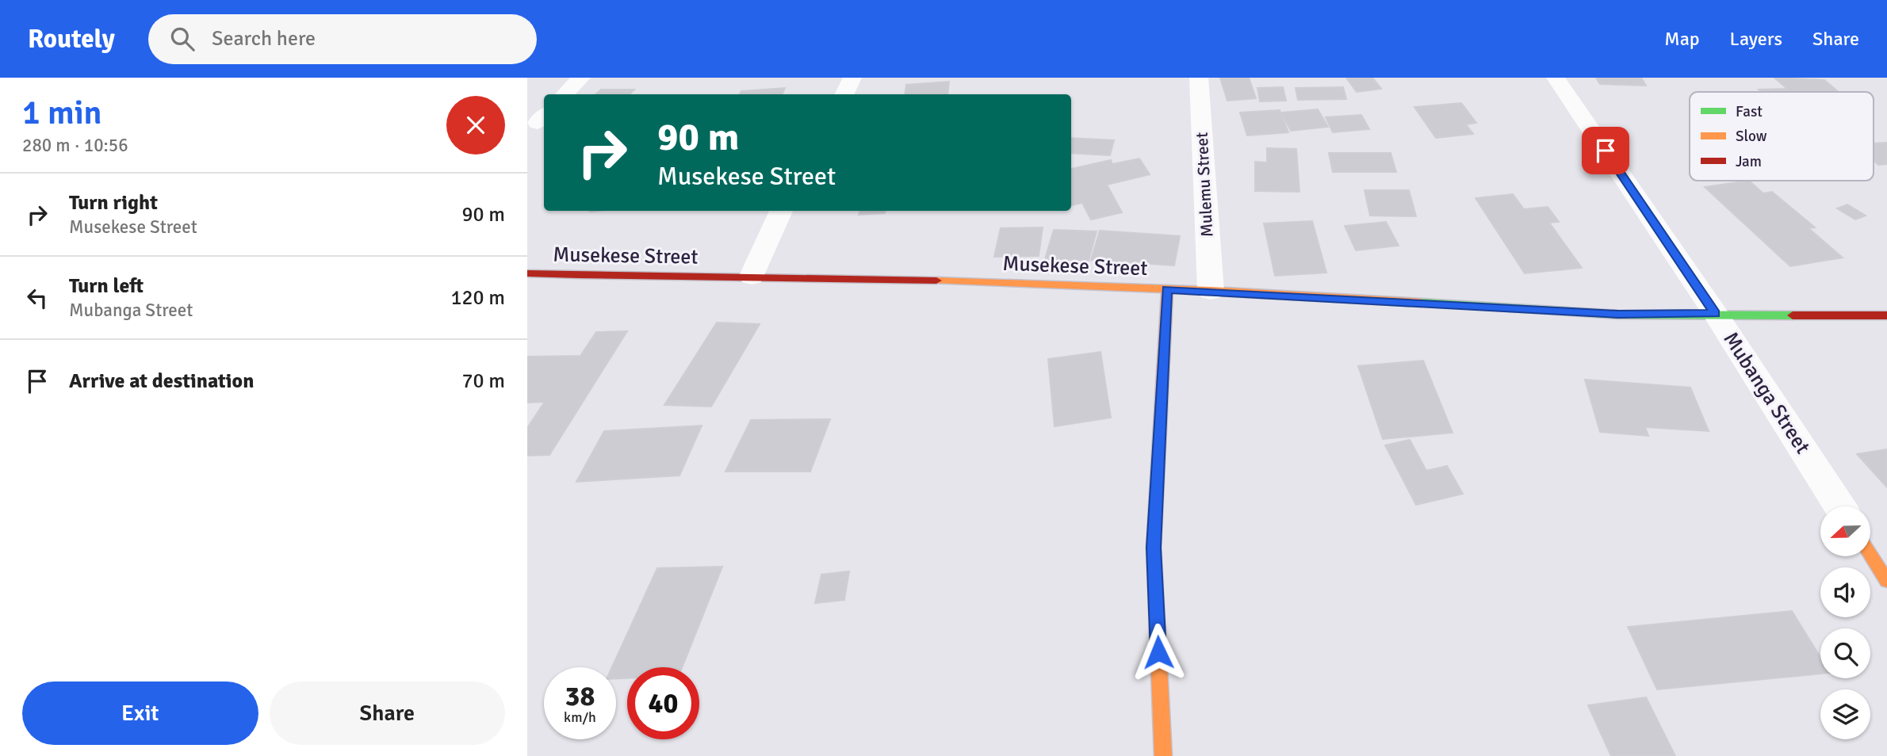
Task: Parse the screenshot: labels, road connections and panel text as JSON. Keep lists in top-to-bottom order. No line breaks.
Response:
{"streets":{"street":["Mulemu Street","Musekese Street","Mubanga Street"]},"crossings":[["Mulemu Street","Musekese Street"],["Musekese Street","Mubanga Street"]],"legend":["Fast","Slow","Jam"],"north":"left","page":{"header":"Routely","search":"Search here","nav":["Map","Layers","Share"],"heading":["1 min","280 m · 10:56"],"turn":["90 m","Musekese Street"],"list":[{"name":"Turn right","note":"Musekese Street","value":"90 m"},{"name":"Turn left","note":"Mubanga Street","value":"120 m"},{"name":"Arrive at destination","value":"70 m"}],"speed":"38 km/h","limit":"40","buttons":["Exit","Share"]}}
